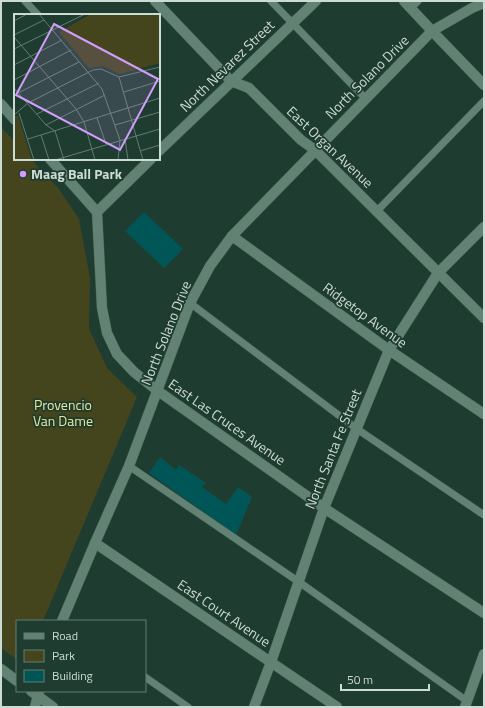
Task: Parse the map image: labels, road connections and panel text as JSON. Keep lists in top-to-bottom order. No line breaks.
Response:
{"streets":{"street":["North Nevarez Street","North Solano Drive","East Organ Avenue","Ridgetop Avenue","East Las Cruces Avenue","North Santa Fe Street","East Court Avenue"]},"crossings":[["North Nevarez Street","East Organ Avenue"],["North Solano Drive","East Organ Avenue"],["North Solano Drive","Ridgetop Avenue"],["North Solano Drive","East Las Cruces Avenue"],["North Solano Drive","East Court Avenue"],["East Organ Avenue","North Santa Fe Street"],["Ridgetop Avenue","North Santa Fe Street"],["East Las Cruces Avenue","North Santa Fe Street"],["North Santa Fe Street","East Court Avenue"]],"parks":["Provencio Van Dame"],"places":["Maag Ball Park"],"legend":["Road","Park","Building"],"scale_bar":"50 m"}
